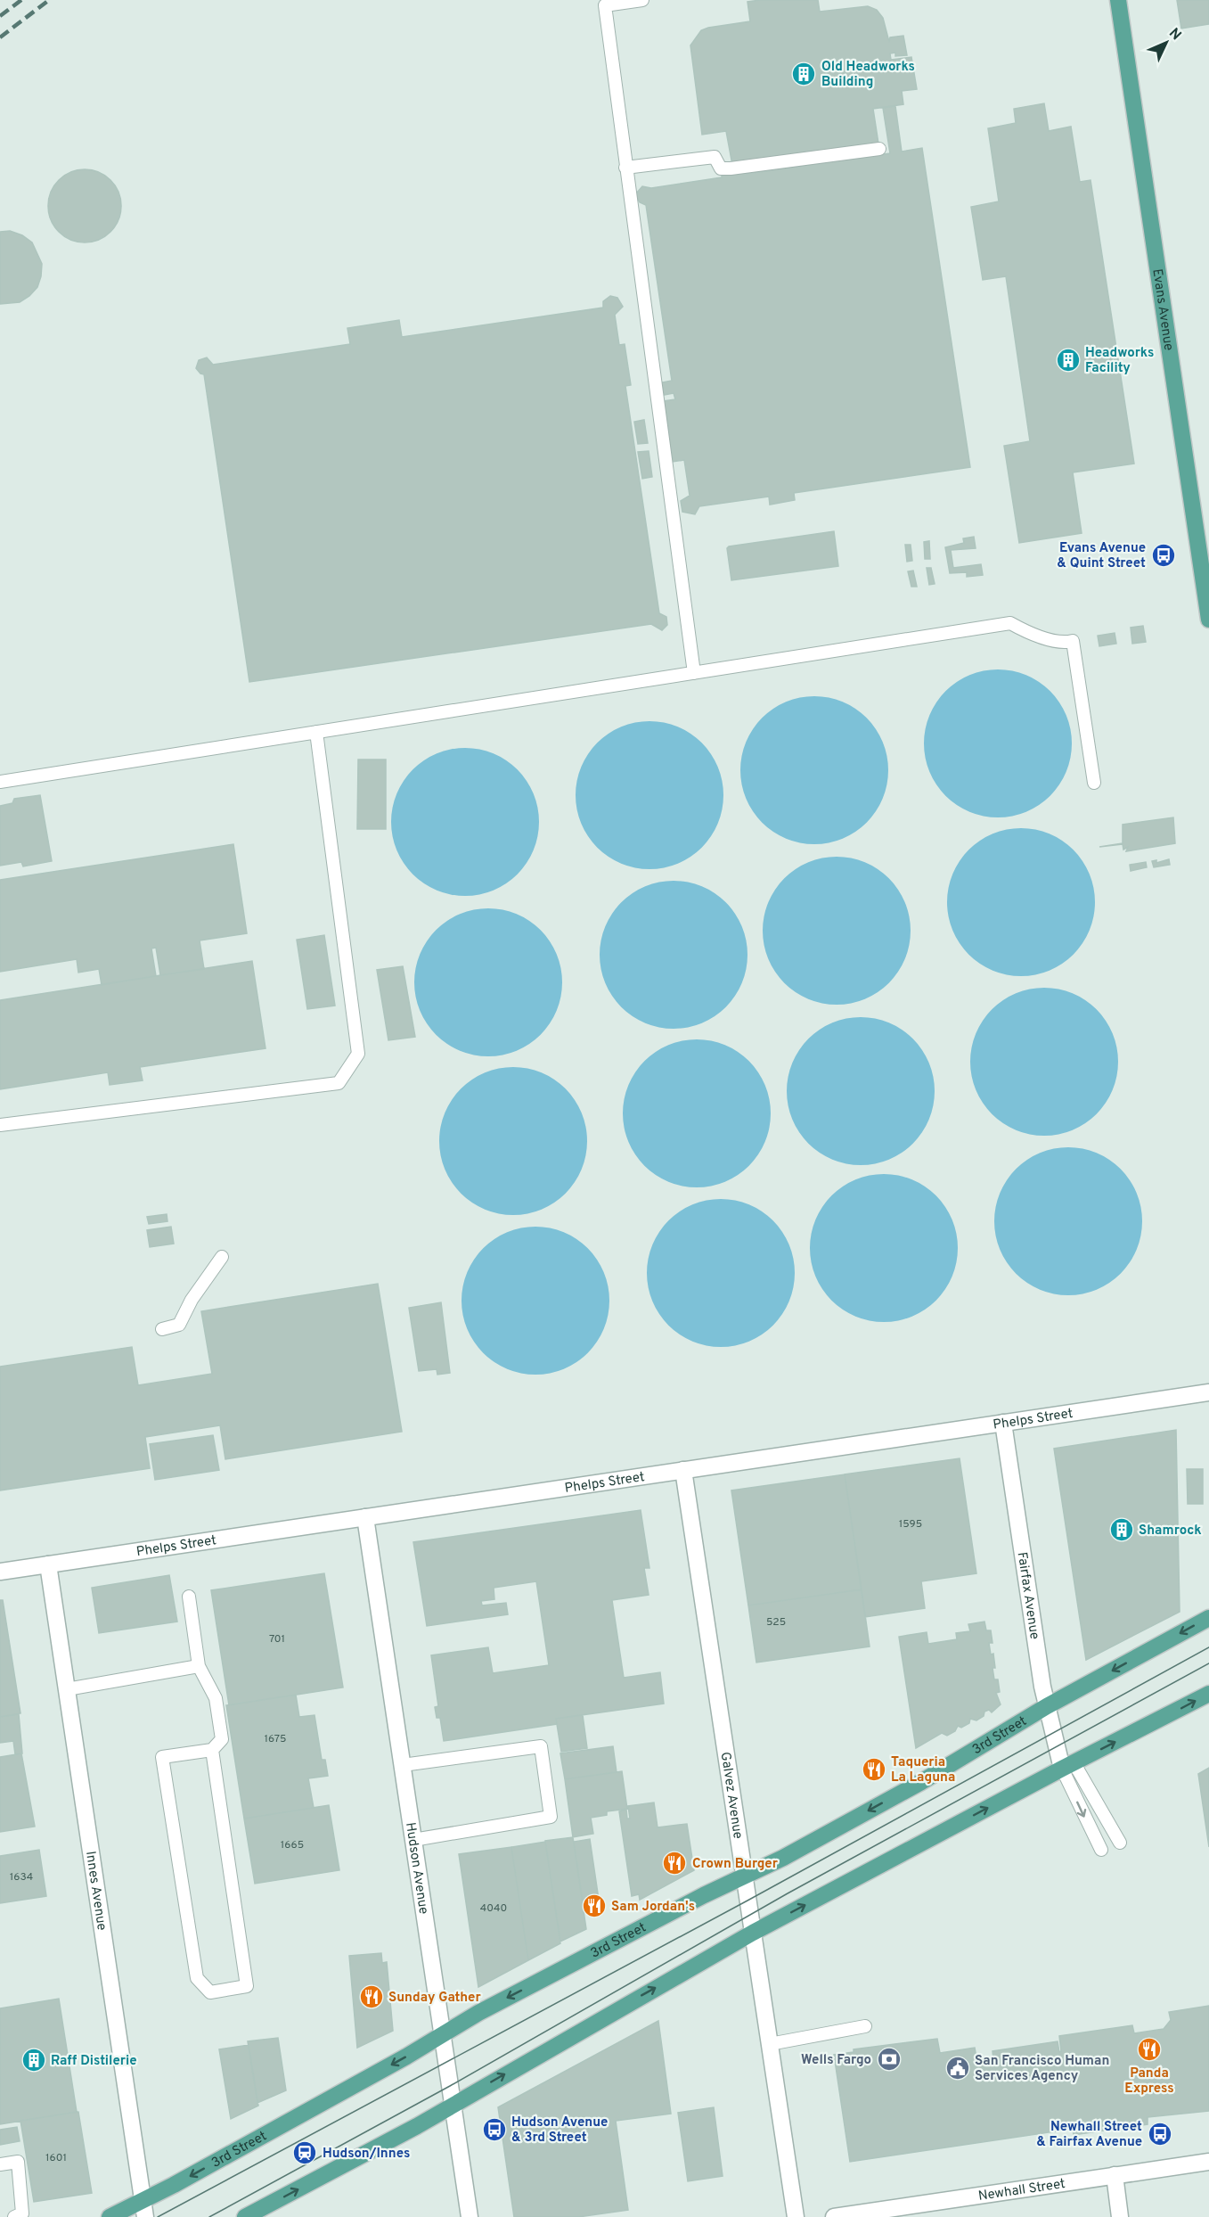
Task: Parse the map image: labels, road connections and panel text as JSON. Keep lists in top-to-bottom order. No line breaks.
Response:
{"streets":{"main road":["Evans Avenue","3rd Street"],"street":["Phelps Street","Fairfax Avenue","Galvez Avenue","Hudson Avenue","Innes Avenue","Newhall Street"]},"crossings":[["Phelps Street","Fairfax Avenue"],["Phelps Street","Galvez Avenue"],["Phelps Street","Hudson Avenue"],["Phelps Street","Innes Avenue"],["Fairfax Avenue","3rd Street"],["3rd Street","Galvez Avenue"],["3rd Street","Hudson Avenue"],["3rd Street","Innes Avenue"]],"places":{"building":["Old Headworks Building","Headworks Facility","Shamrock","Raff Distilerie"],"bus stop":["Evans Avenue & Quint Street","Hudson Avenue & 3rd Street","Newhall Street & Fairfax Avenue"],"restaurant":["Taqueria La Laguna","Crown Burger","Sam Jordan's","Sunday Gather","Panda Express"],"bank":["Wells Fargo"],"public building":["San Francisco Human Services Agency"],"station":["Hudson/Innes"]},"house_numbers":["1595","525","701","1675","1665","1634","4040","1601"],"north":"top right"}
